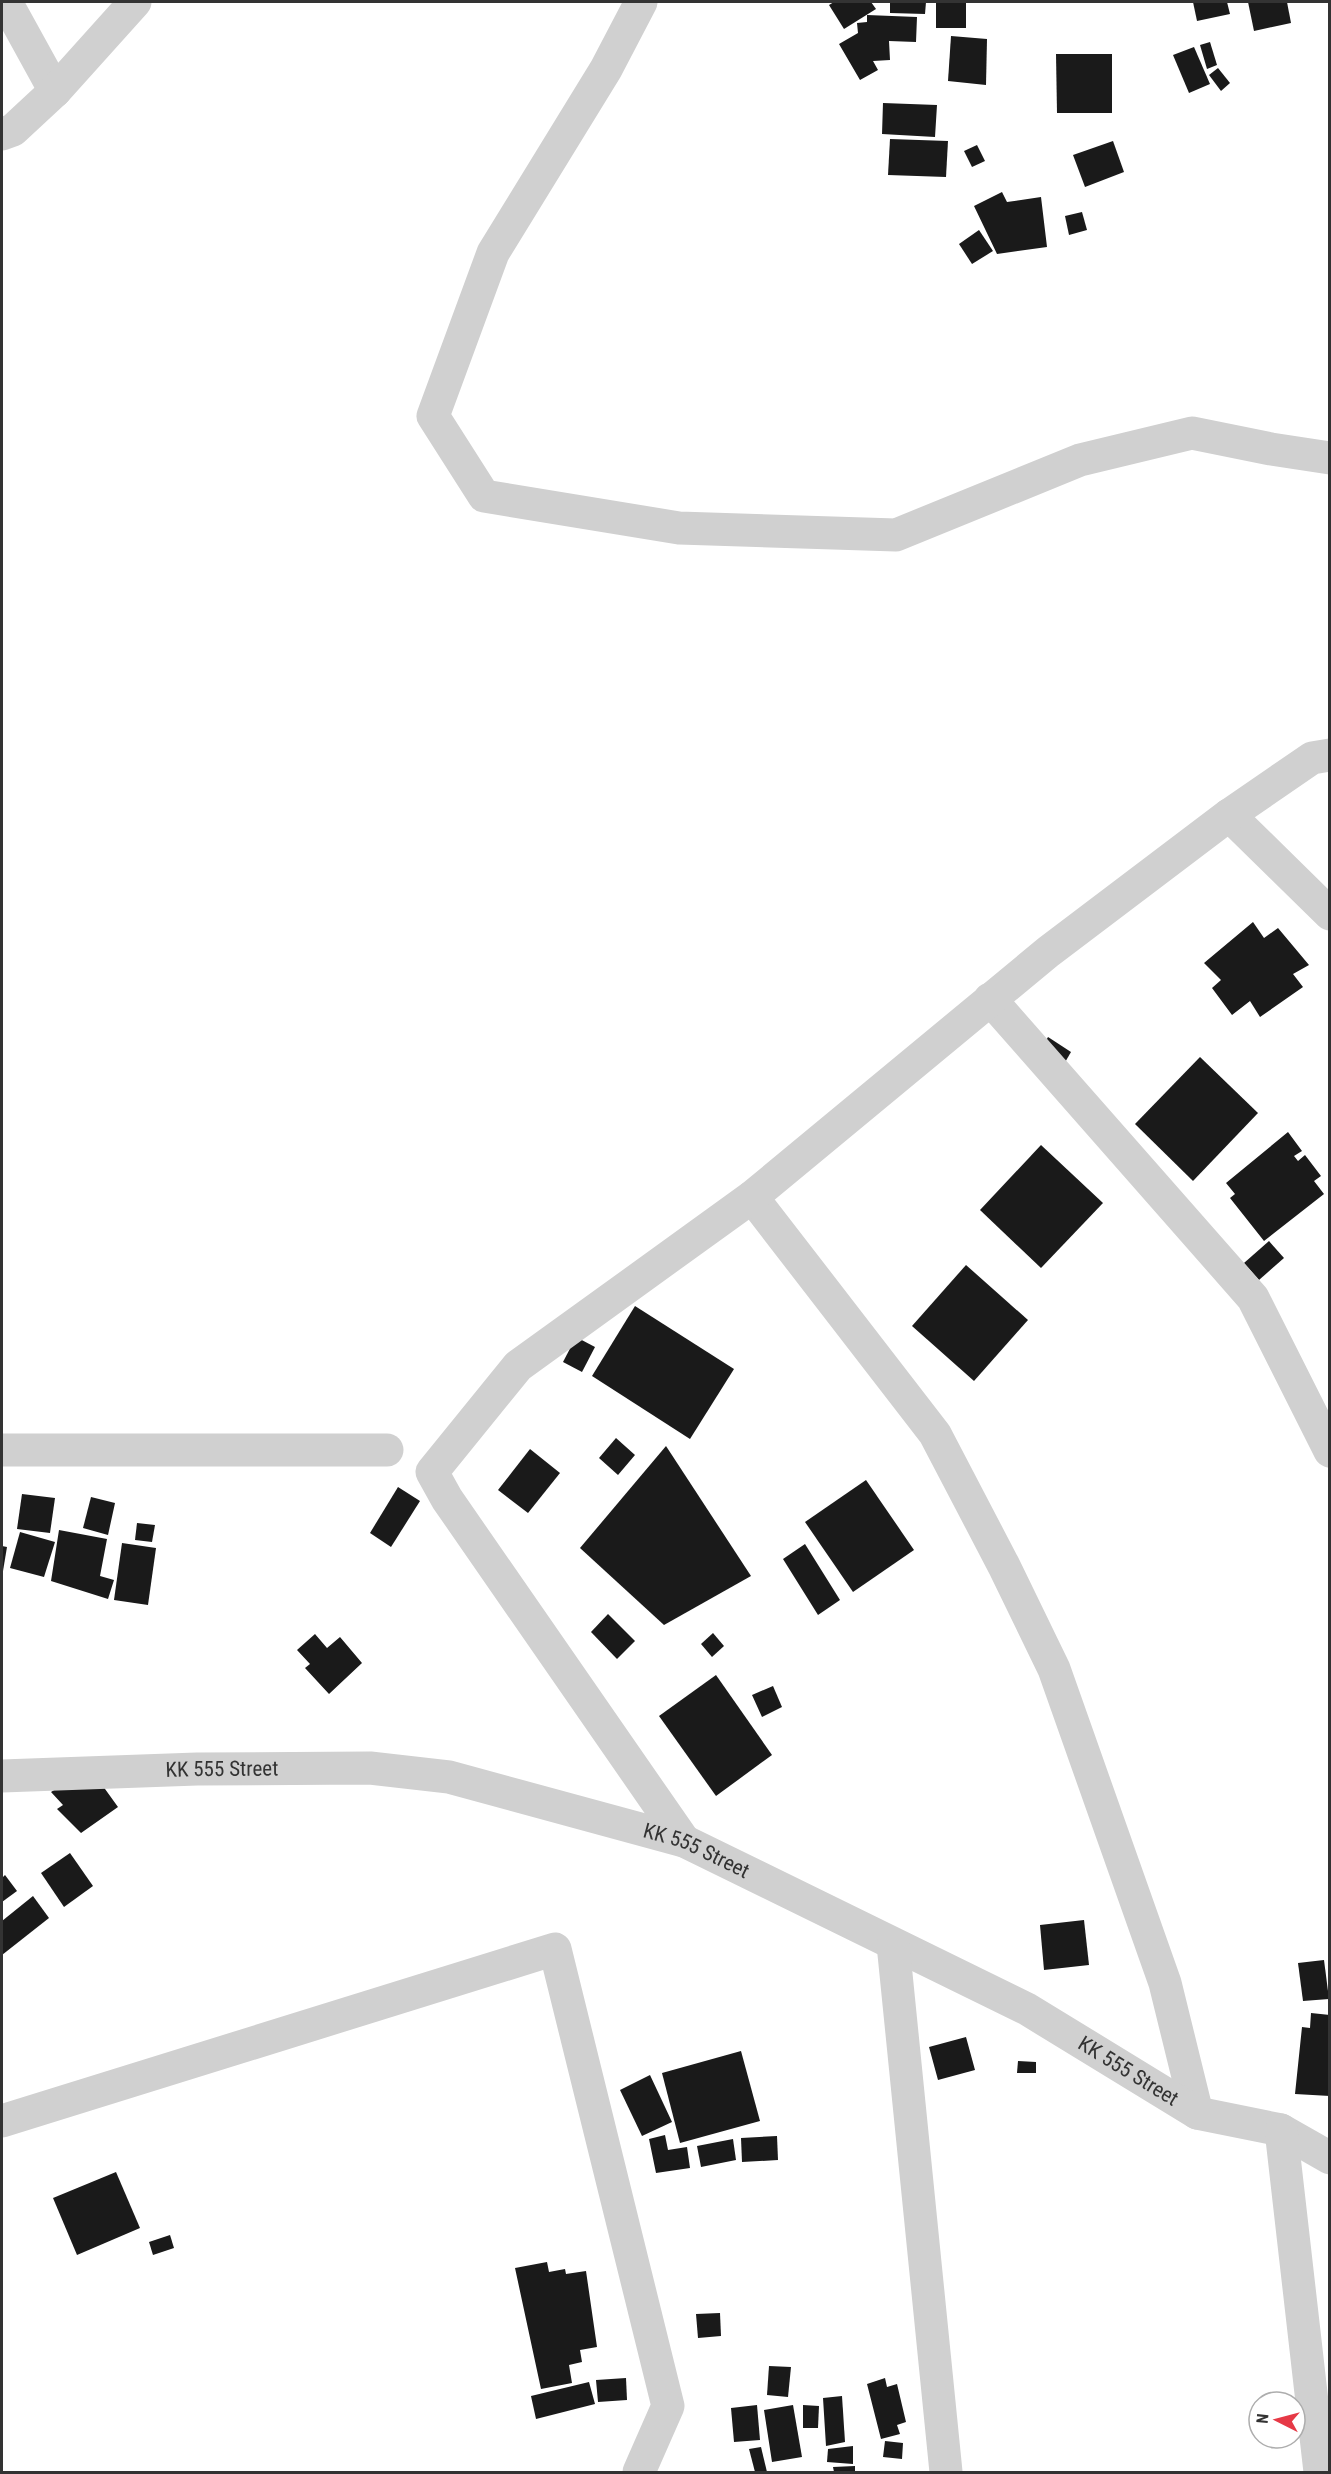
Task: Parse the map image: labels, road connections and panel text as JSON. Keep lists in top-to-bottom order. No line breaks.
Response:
{"streets":{"street":["KK 555 Street"]},"north":"left"}
